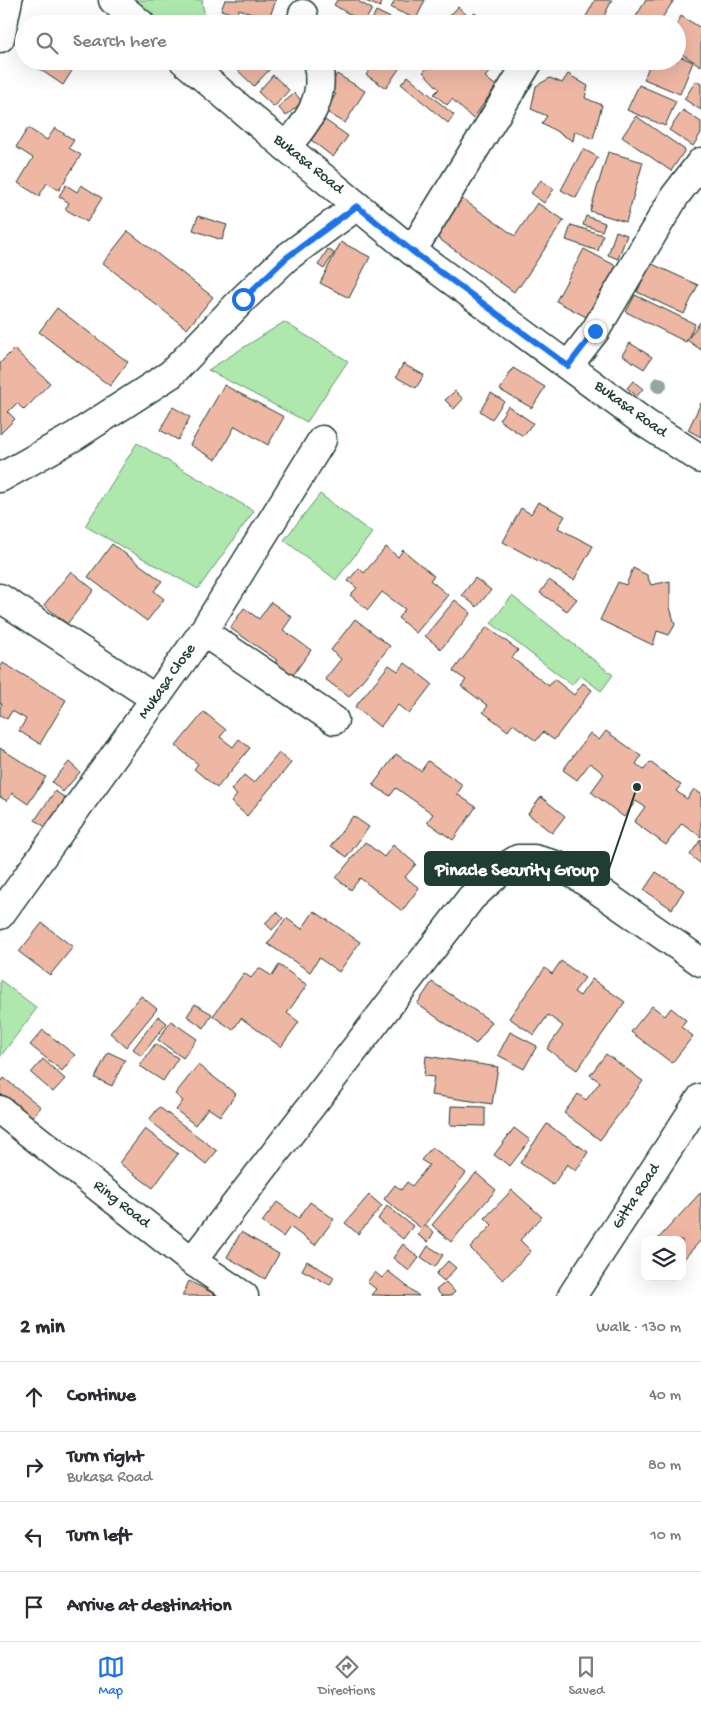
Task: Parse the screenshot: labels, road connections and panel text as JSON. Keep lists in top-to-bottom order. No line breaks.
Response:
{"streets":{"street":["Bukasa Road","Mukasa Close","Gitta Road","Ring Road"]},"places":["Pinacle Security Group"],"page":{"search":"Search here","heading":["2 min","Walk · 130 m"],"list":[["Continue","40 m"],["Turn right","Bukasa Road","80 m"],["Turn left","10 m"],"Arrive at destination"],"nav":["Map","Directions","Saved"]}}
